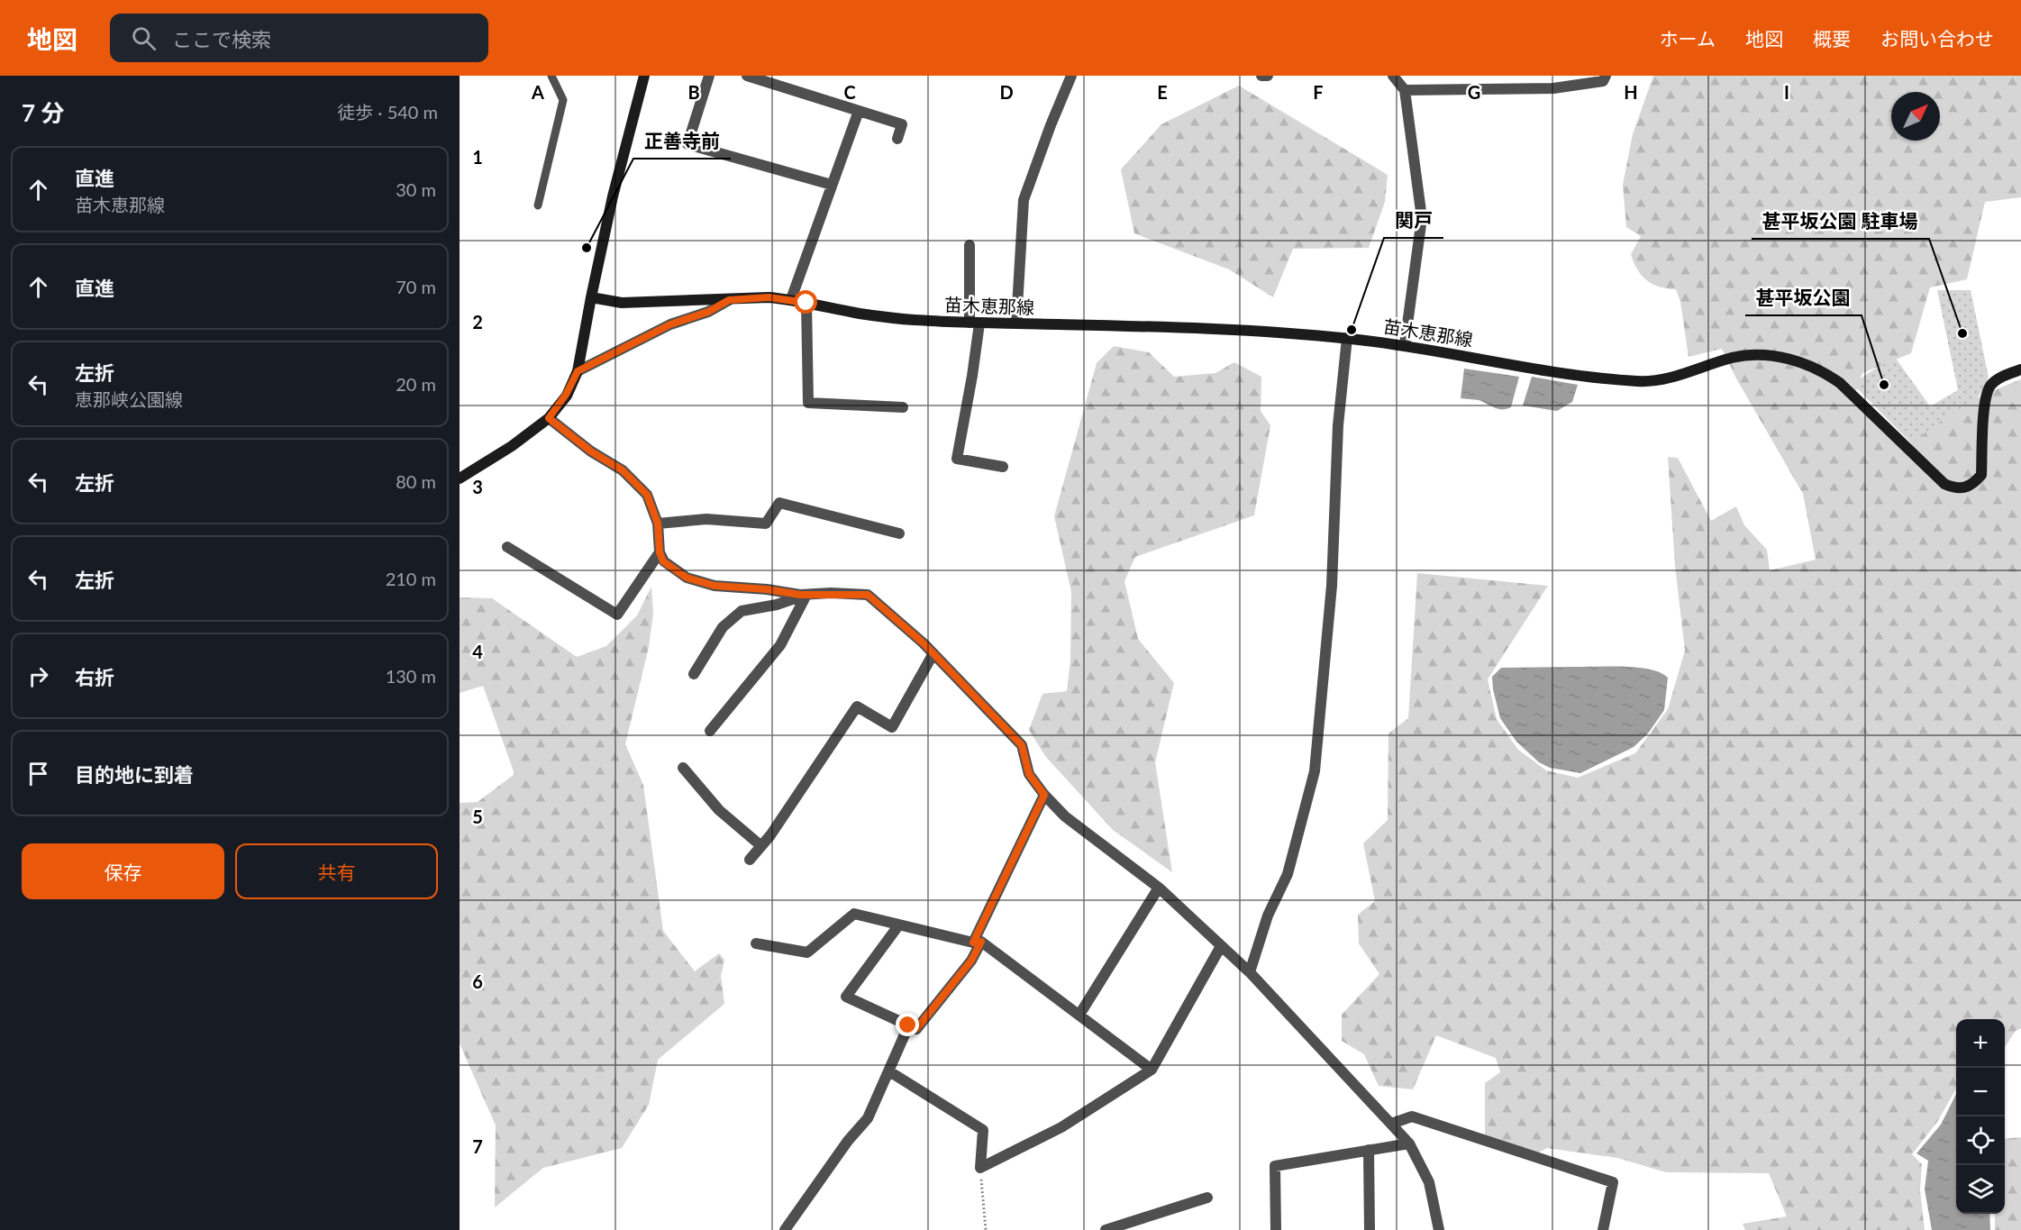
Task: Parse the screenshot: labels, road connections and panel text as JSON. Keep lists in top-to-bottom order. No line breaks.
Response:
{"streets":{"main road":["苗木恵那線"]},"places":["正善寺前","関戸","甚平坂公園 駐車場","甚平坂公園"],"north":"top right","page":{"header":"地図","search":"ここで検索","nav":["ホーム","地図","概要","お問い合わせ"],"heading":["7 分","徒歩 · 540 m"],"list":[["直進","苗木恵那線","30 m"],["直進","70 m"],["左折","恵那峡公園線","20 m"],["左折","80 m"],["左折","210 m"],["右折","130 m"],"目的地に到着"],"buttons":["保存","共有"],"map_buttons":["+","−"]},"grid":{"columns":["A","B","C","D","E","F","G","H","I"],"rows":["1","2","3","4","5","6","7"]}}
